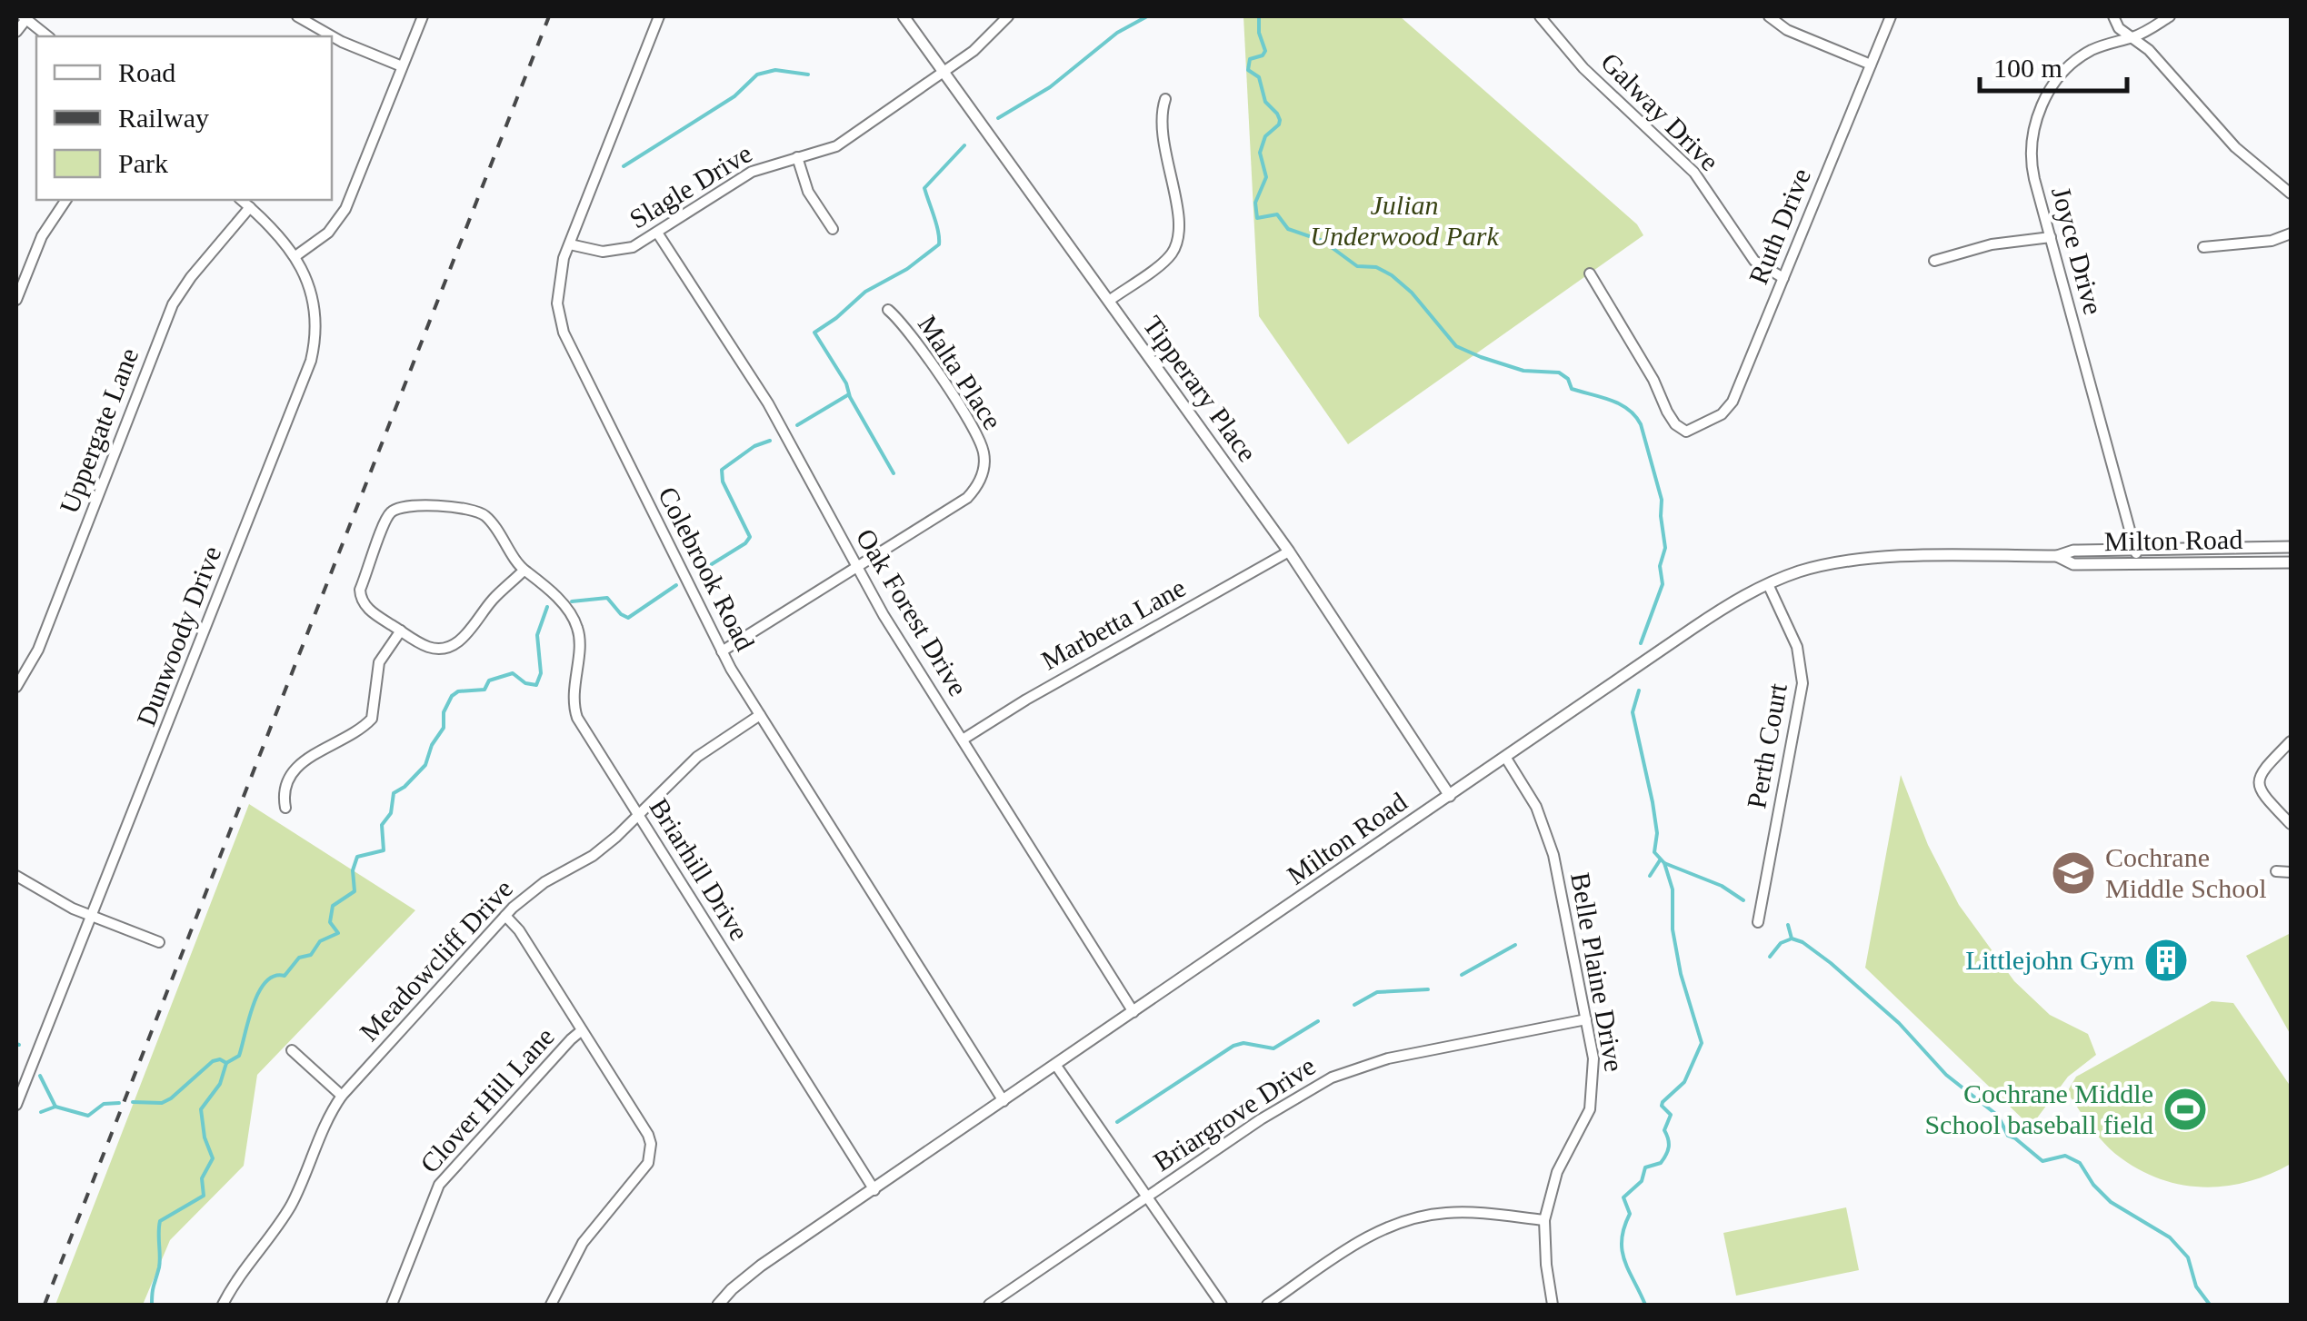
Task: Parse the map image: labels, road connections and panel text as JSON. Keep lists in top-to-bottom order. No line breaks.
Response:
{"streets":{"street":["Galway Drive","Slagle Drive","Ruth Drive","Joyce Drive","Malta Place","Tipperary Place","Uppergate Lane","Milton Road","Colebrook Road","Oak Forest Drive","Marbetta Lane","Dunwoody Drive","Perth Court","Briarhill Drive","Meadowcliff Drive","Belle Plaine Drive","Clover Hill Lane","Briargrove Drive"]},"crossings":[["Galway Drive","Ruth Drive"],["Slagle Drive","Tipperary Place"],["Slagle Drive","Colebrook Road"],["Slagle Drive","Oak Forest Drive"],["Joyce Drive","Milton Road"],["Malta Place","Colebrook Road"],["Malta Place","Oak Forest Drive"],["Tipperary Place","Milton Road"],["Tipperary Place","Marbetta Lane"],["Uppergate Lane","Dunwoody Drive"],["Milton Road","Colebrook Road"],["Milton Road","Oak Forest Drive"],["Milton Road","Perth Court"],["Milton Road","Briarhill Drive"],["Milton Road","Belle Plaine Drive"],["Colebrook Road","Meadowcliff Drive"],["Oak Forest Drive","Marbetta Lane"],["Briarhill Drive","Meadowcliff Drive"],["Belle Plaine Drive","Briargrove Drive"]],"parks":["Julian Underwood Park"],"places":{"school or university":["Cochrane Middle School"],"building":["Littlejohn Gym"],"sports":["Cochrane Middle School baseball field"]},"legend":["Road","Railway","Park"],"scale_bar":"100 m"}
